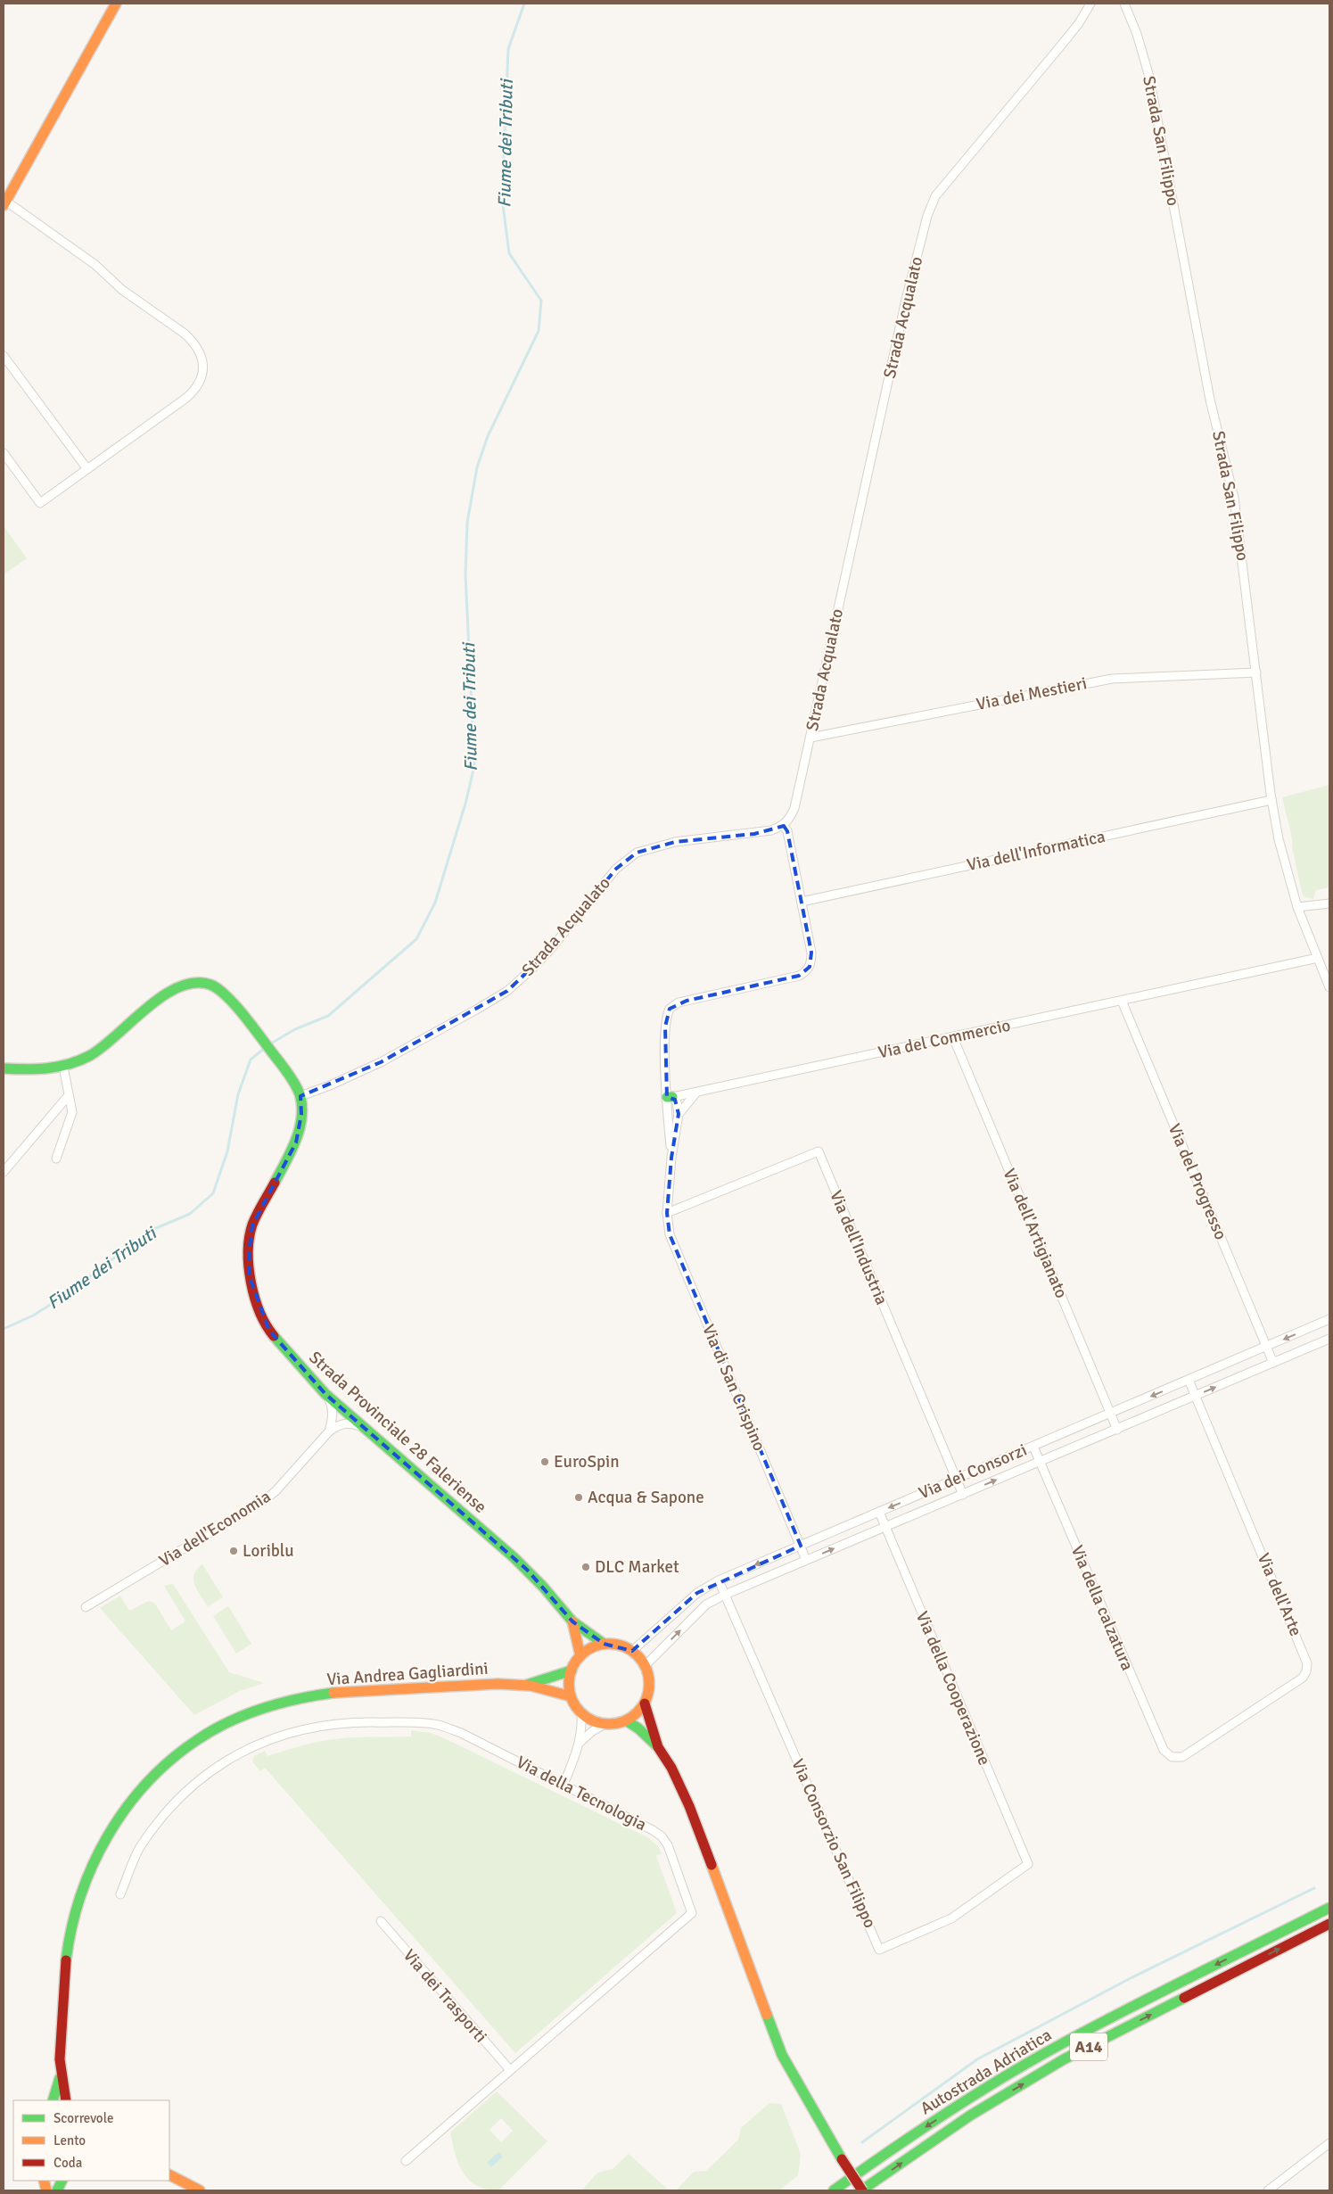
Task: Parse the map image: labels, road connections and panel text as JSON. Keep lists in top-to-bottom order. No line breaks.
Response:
{"streets":{"main road":["Strada Provinciale 28 Faleriense","Via Andrea Gagliardini","A14","Autostrada Adriatica"],"street":["Strada San Filippo","Strada Acqualato","Via dei Mestieri","Via dell'Informatica","Via del Commercio","Via del Progresso","Via dell'Artigianato","Via dell'Industria","Via di San Crispino","Via dei Consorzi","Via dell'Economia","Via dell'Arte","Via della calzatura","Via della Cooperazione","Via della Tecnologia","Via Consorzio San Filippo","Via dei Trasporti"]},"crossings":[["Strada San Filippo","Via dei Mestieri"],["Strada San Filippo","Via dell'Informatica"],["Strada San Filippo","Via del Commercio"],["Strada Acqualato","Via dei Mestieri"],["Strada Acqualato","Strada Provinciale 28 Faleriense"],["Via del Commercio","Via del Progresso"],["Via del Commercio","Via dell'Artigianato"],["Via del Progresso","Via dei Consorzi"],["Via dell'Artigianato","Via dei Consorzi"],["Via dell'Industria","Via di San Crispino"],["Via dell'Industria","Via dei Consorzi"],["Via di San Crispino","Via dei Consorzi"],["Strada Provinciale 28 Faleriense","Via dei Consorzi"],["Via dei Consorzi","Via dell'Arte"],["Via dei Consorzi","Via della calzatura"],["Via dei Consorzi","Via della Cooperazione"],["Via dei Consorzi","Via Consorzio San Filippo"],["Via dell'Arte","Via della calzatura"],["Via della Cooperazione","Via Consorzio San Filippo"],["Via della Tecnologia","Via dei Trasporti"]],"water":["Fiume dei Tributi"],"places":["EuroSpin","Acqua & Sapone","Loriblu","DLC Market"],"legend":["Scorrevole","Lento","Coda"]}
